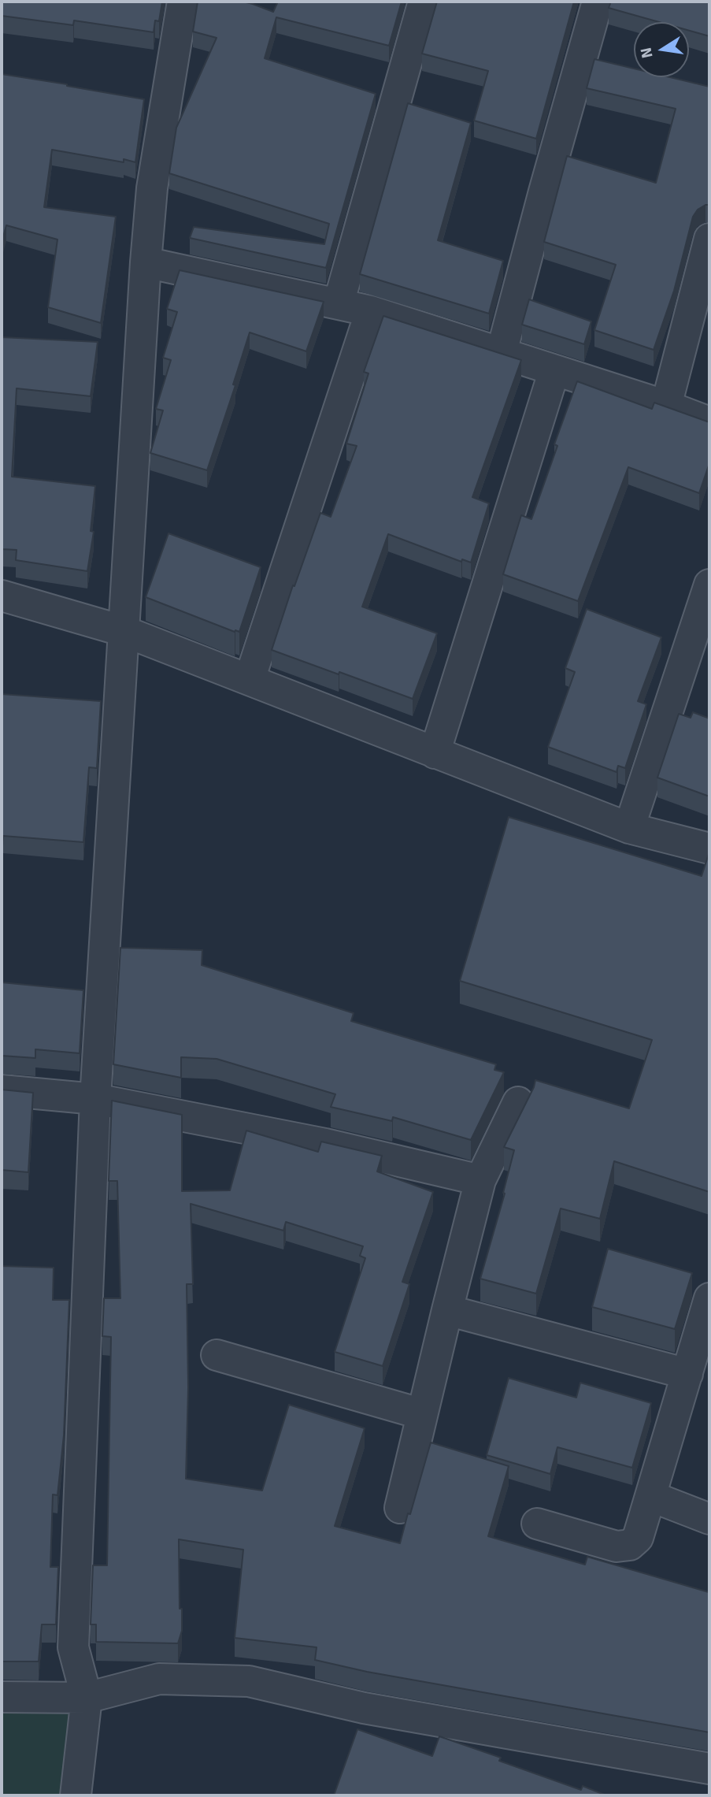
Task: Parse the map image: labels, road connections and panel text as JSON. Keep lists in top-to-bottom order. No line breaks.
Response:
{"north":"left"}
